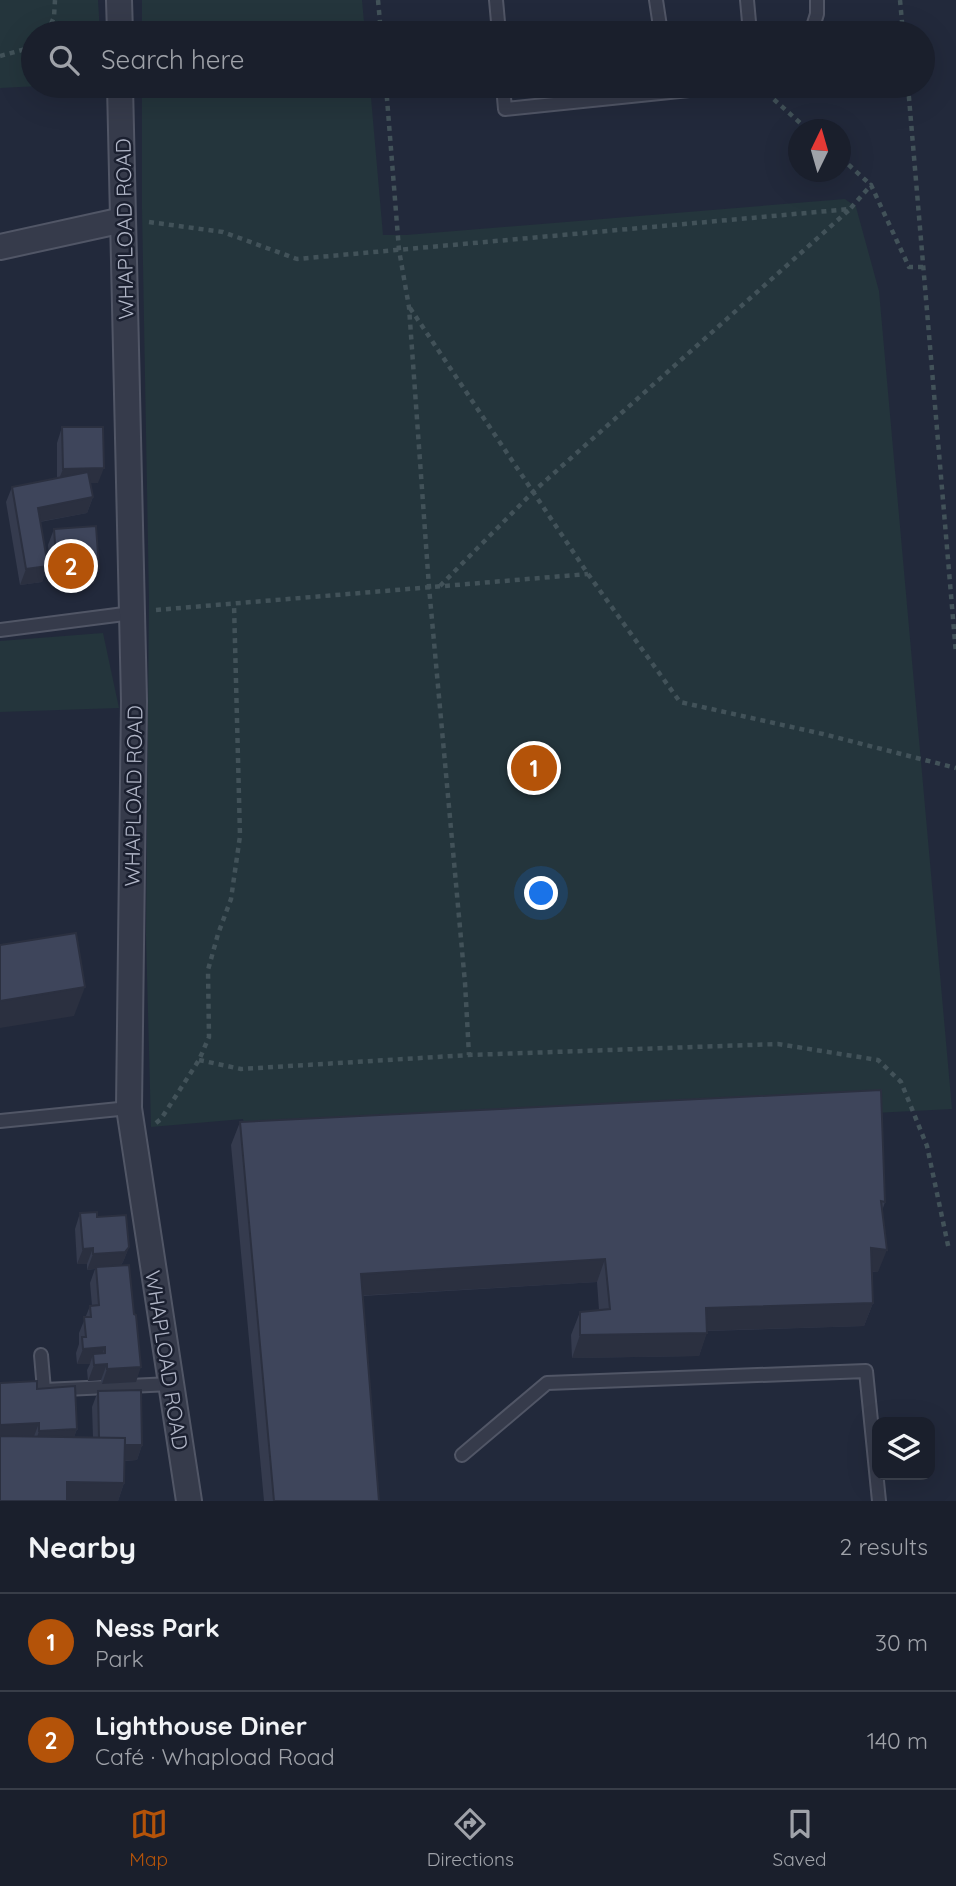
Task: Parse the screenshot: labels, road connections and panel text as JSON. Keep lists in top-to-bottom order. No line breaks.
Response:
{"streets":{"street":["WHAPLOAD ROAD"]},"north":"top","page":{"search":"Search here","pins":["2","1"],"heading":["Nearby","2 results"],"list":[{"mark":"1","name":"Ness Park","note":"Park","value":"30 m"},{"mark":"2","name":"Lighthouse Diner","note":"Café · Whapload Road","value":"140 m"}],"nav":["Map","Directions","Saved"]}}
